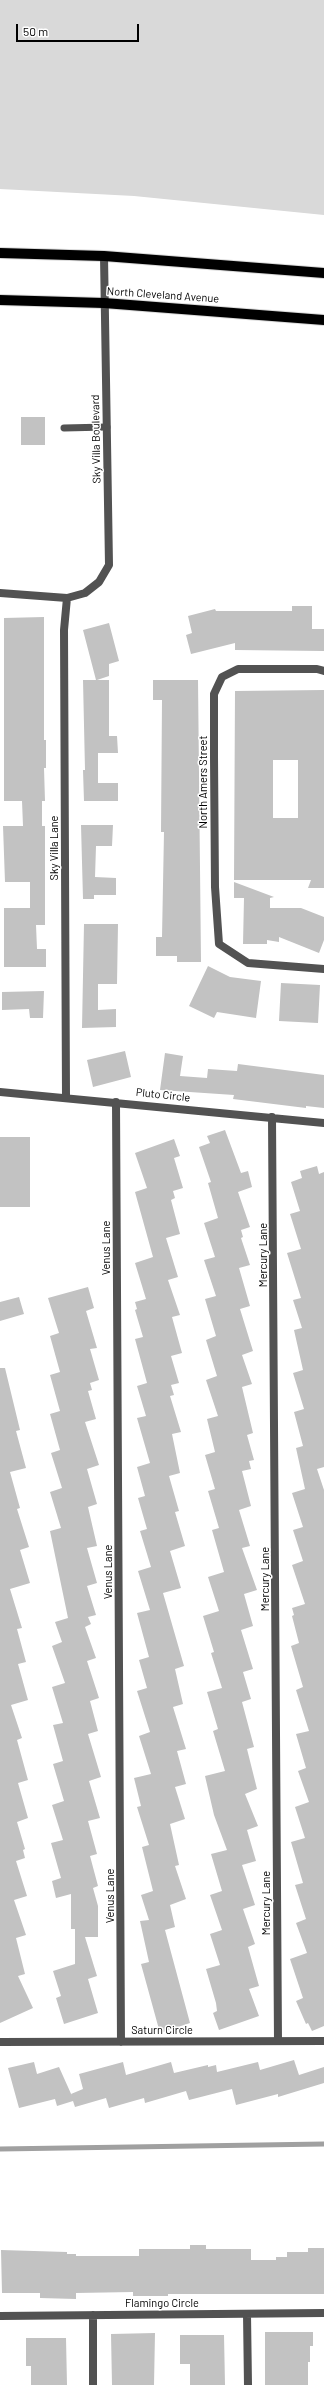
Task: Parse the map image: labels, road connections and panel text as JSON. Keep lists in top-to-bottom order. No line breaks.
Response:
{"streets":{"main road":["North Cleveland Avenue"],"street":["Sky Villa Boulevard","North Amers Street","Sky Villa Lane","Pluto Circle","Venus Lane","Mercury Lane","Saturn Circle","Flamingo Circle"]},"crossings":[["North Cleveland Avenue","Sky Villa Boulevard"],["Sky Villa Boulevard","Sky Villa Lane"],["Sky Villa Lane","Pluto Circle"],["Pluto Circle","Venus Lane"],["Pluto Circle","Mercury Lane"],["Venus Lane","Saturn Circle"],["Mercury Lane","Saturn Circle"]],"scale_bar":"50 m"}
